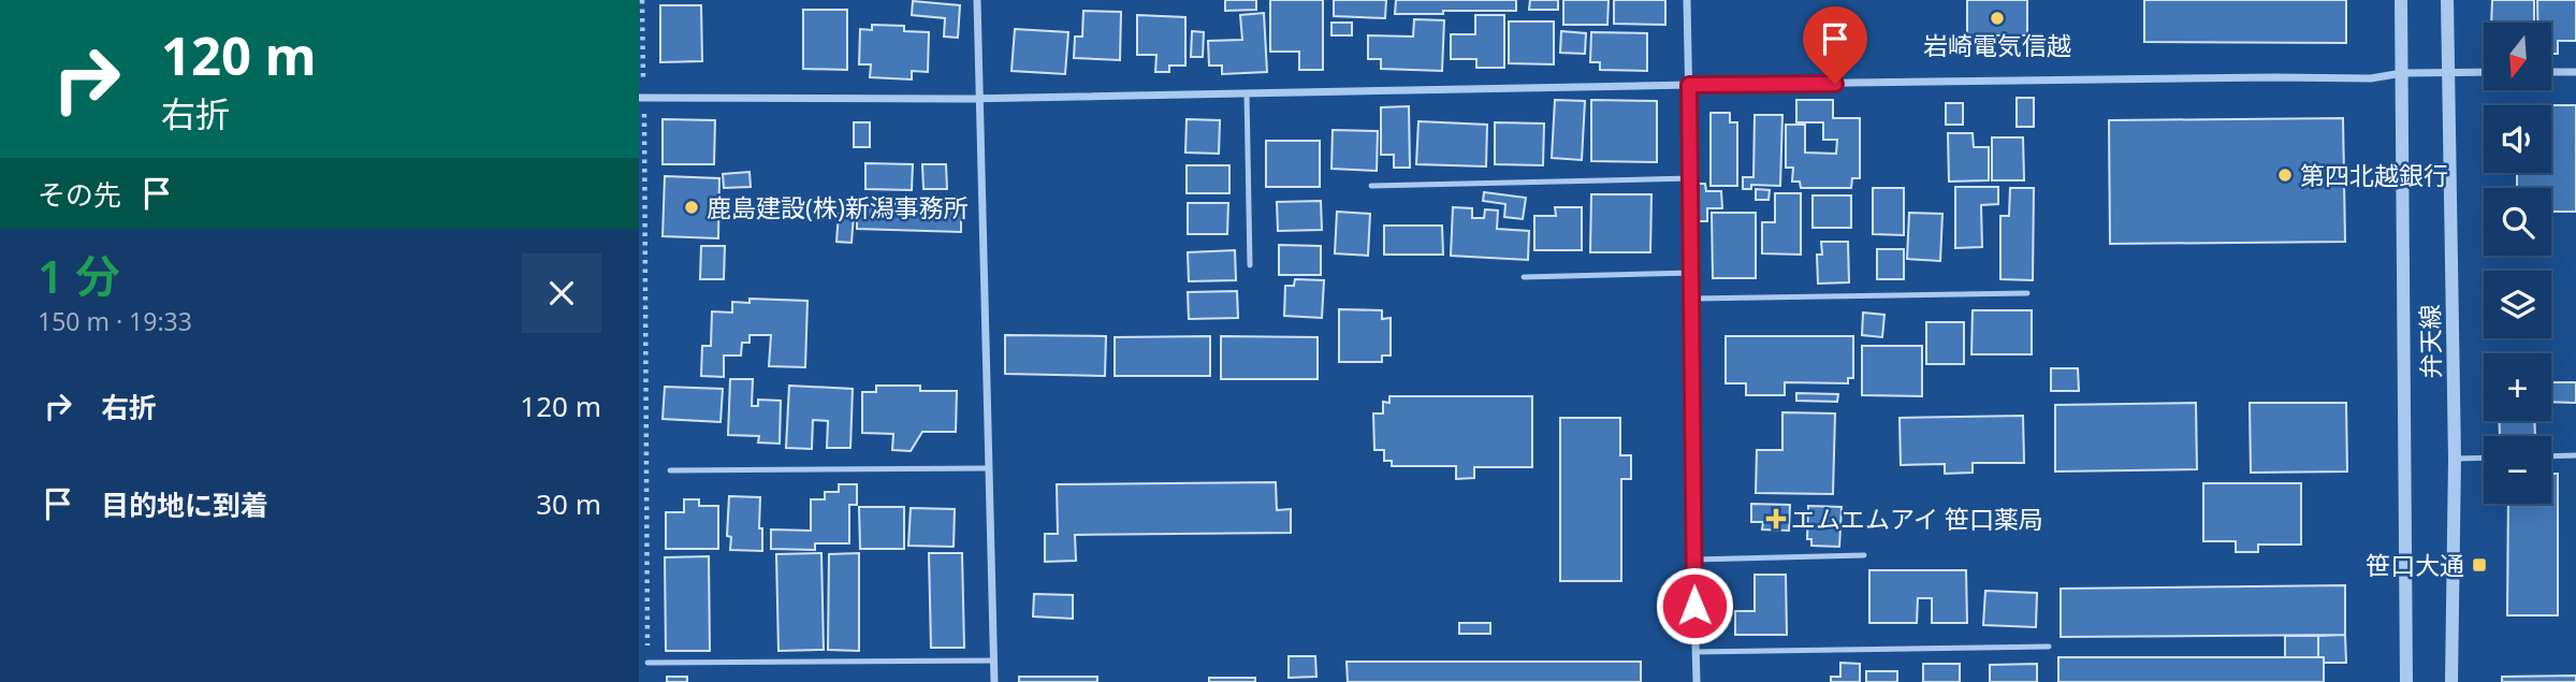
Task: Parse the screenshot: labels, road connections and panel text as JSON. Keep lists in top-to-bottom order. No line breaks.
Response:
{"streets":{"street":["弁天線"]},"places":{"other":["岩崎電気信越","第四北越銀行","鹿島建設(株)新潟事務所"],"health":["エムエムアイ 笹口薬局"],"transit":["笹口大通"]},"north":"bottom","page":{"turn":["120 m","右折"],"map_buttons":["+","−"],"then":"その先","heading":["1 分","150 m · 19:33"],"list":[{"name":"右折","value":"120 m"},{"name":"目的地に到着","value":"30 m"}]}}
